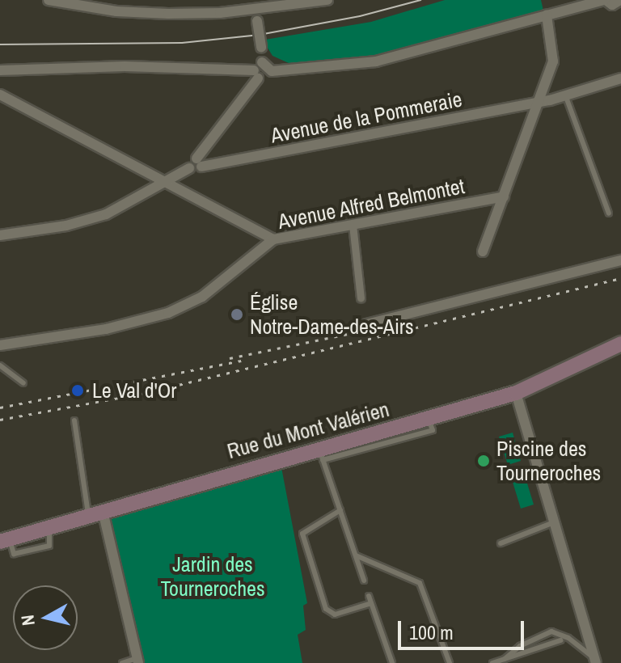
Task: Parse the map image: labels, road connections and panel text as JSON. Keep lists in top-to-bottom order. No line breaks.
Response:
{"streets":{"main road":["Rue du Mont Valérien"],"street":["Avenue de la Pommeraie","Avenue Alfred Belmontet"]},"parks":["Jardin des Tourneroches"],"places":["Église Notre-Dame-des-Airs","Le Val d'Or","Piscine des Tourneroches"],"scale_bar":"100 m","north":"left"}
